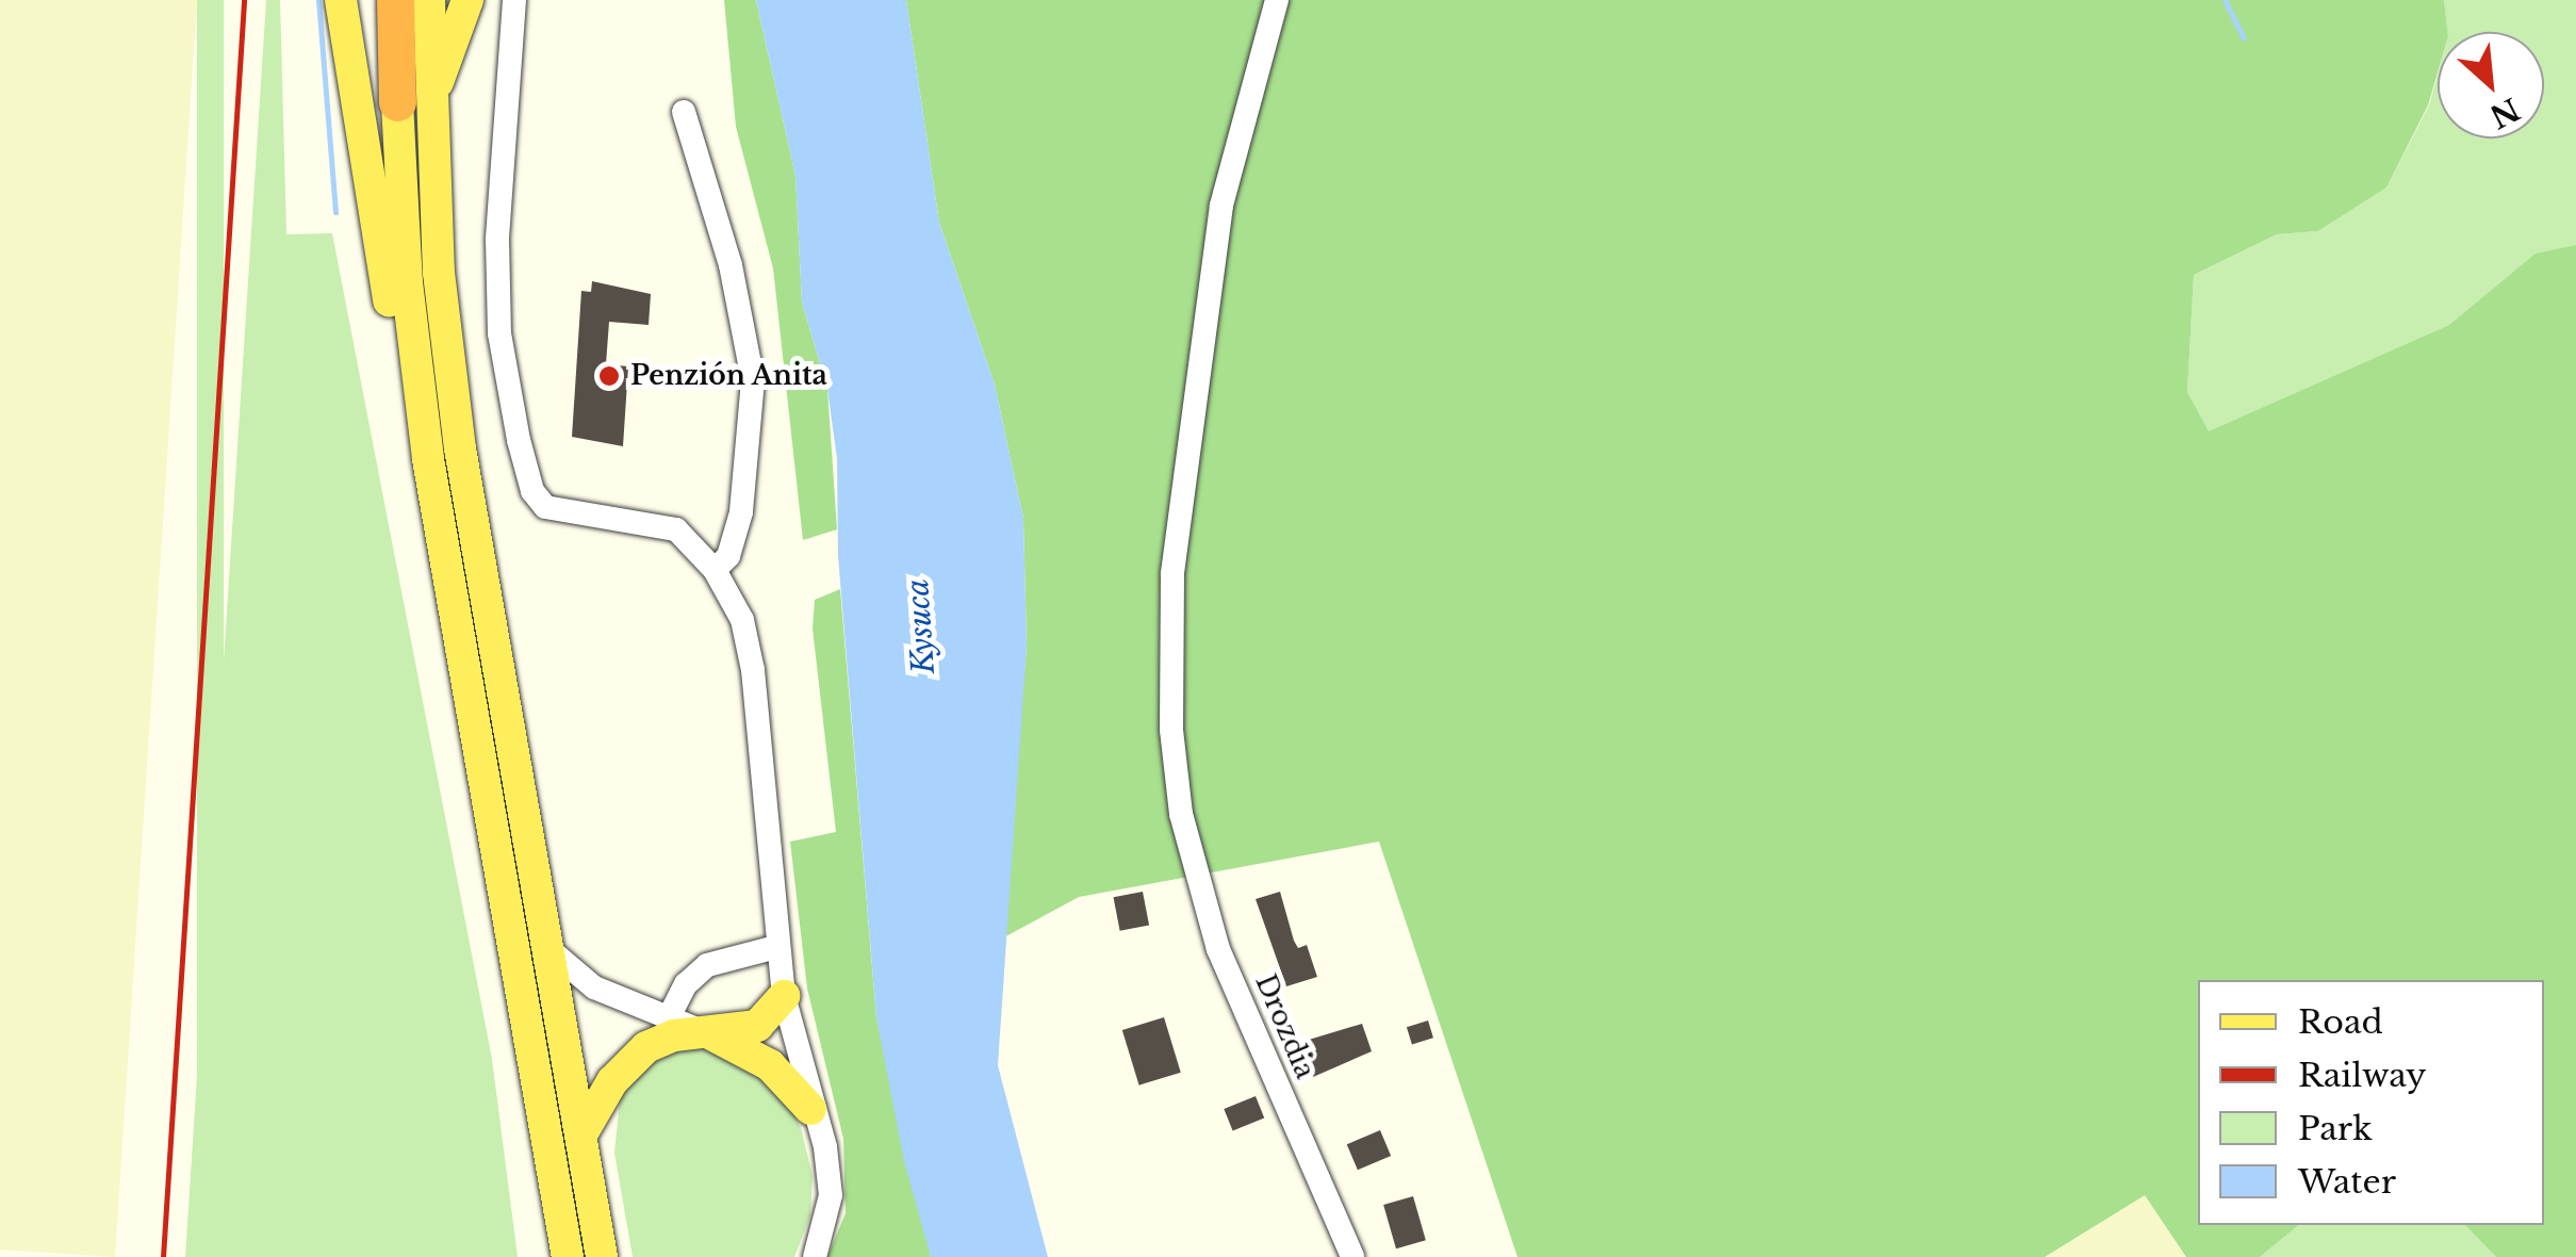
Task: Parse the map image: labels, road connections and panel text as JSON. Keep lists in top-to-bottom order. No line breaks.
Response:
{"streets":{"street":["Drozdia"]},"water":["Kysuca"],"places":["Penzión Anita"],"legend":["Road","Railway","Park","Water"],"north":"bottom right"}
